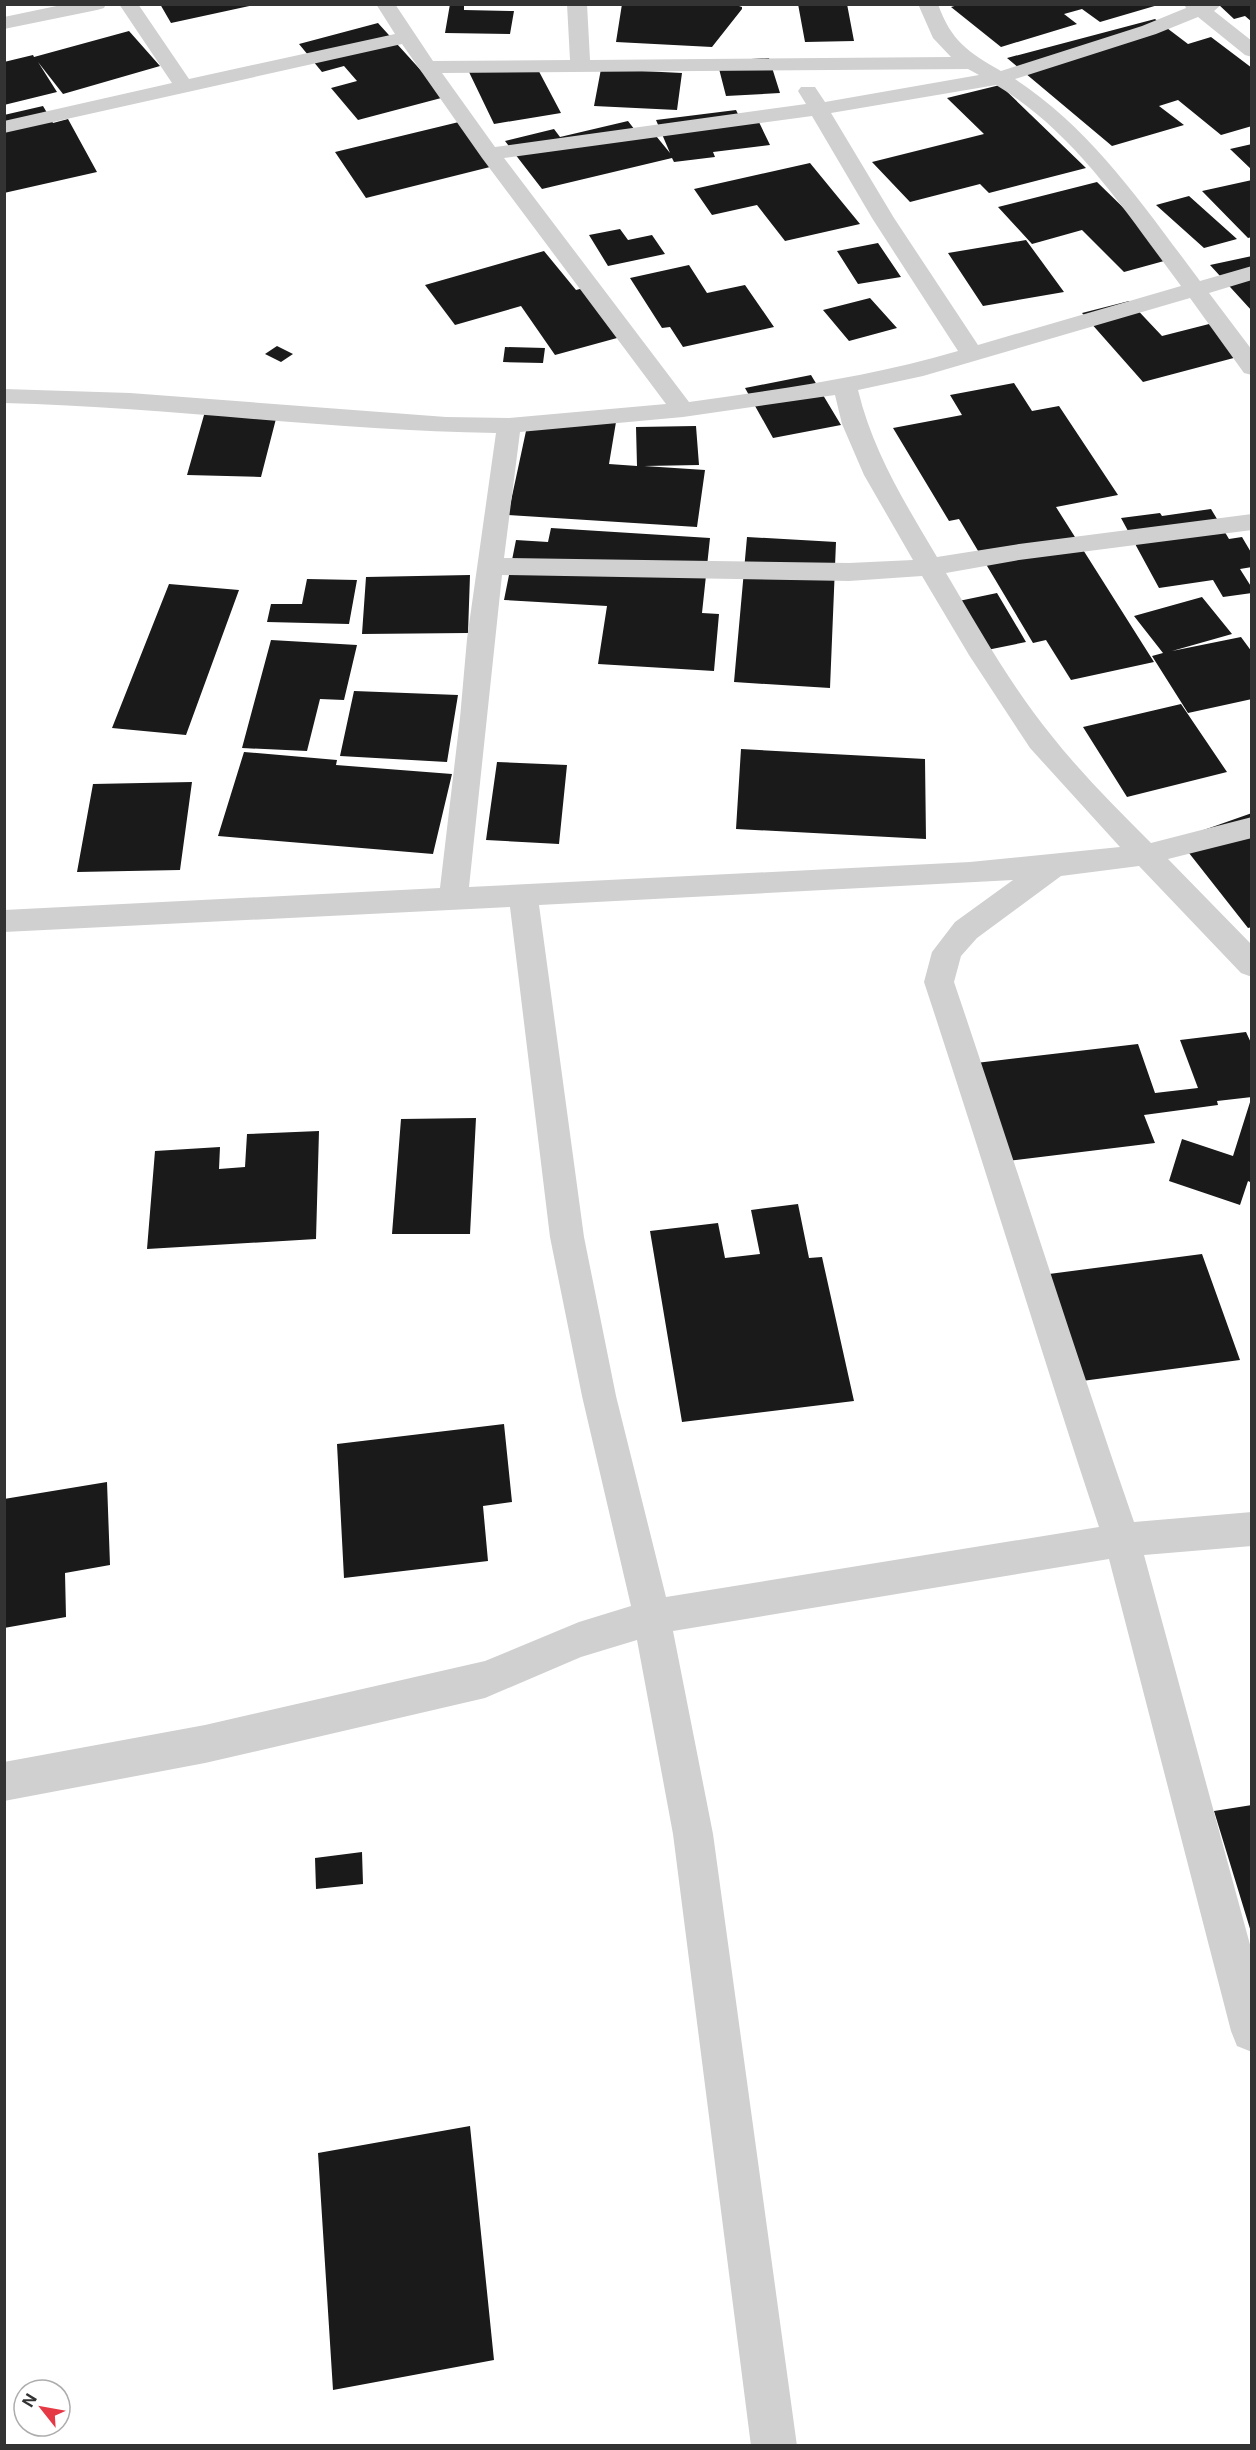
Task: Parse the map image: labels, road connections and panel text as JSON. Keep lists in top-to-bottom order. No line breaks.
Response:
{"north":"top left"}
